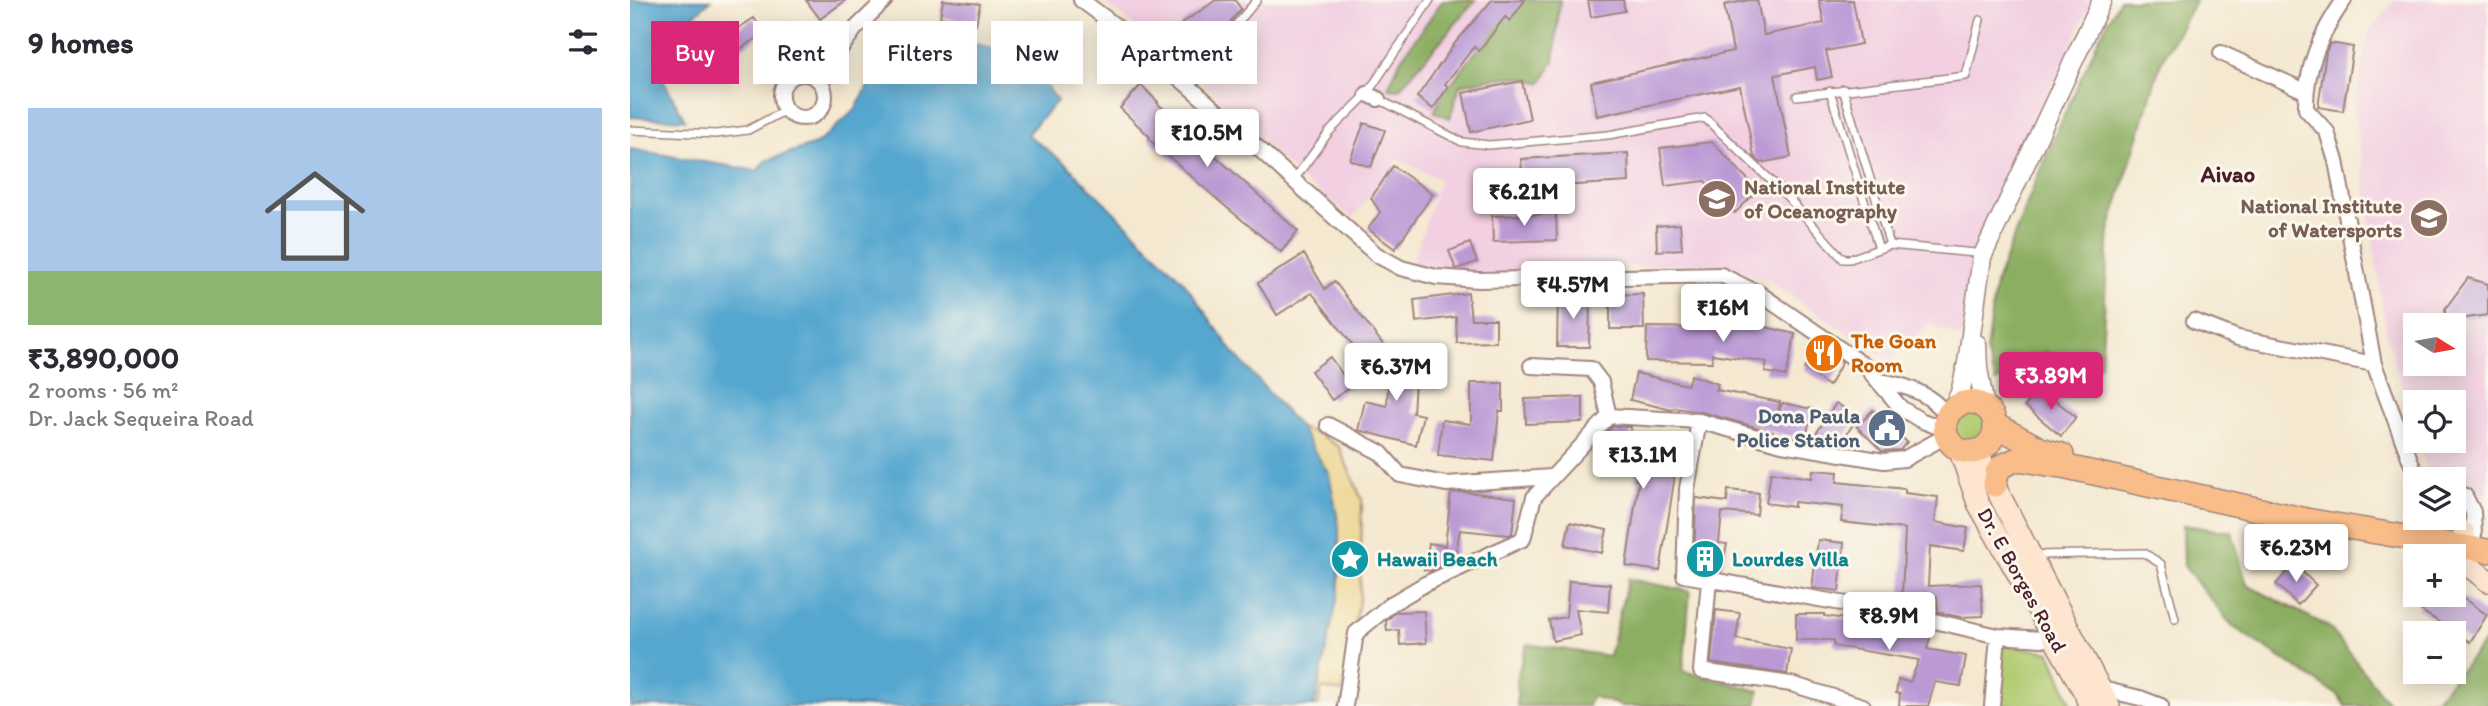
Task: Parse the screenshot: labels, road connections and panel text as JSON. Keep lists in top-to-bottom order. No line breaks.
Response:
{"streets":{"main road":["Dr. E Borges Road"]},"districts":["Aivao"],"places":{"school or university":["National Institute of Oceanography","National Institute of Watersports"],"restaurant":["The Goan Room"],"public building":["Dona Paula Police Station"],"place":["Hawaii Beach"],"building":["Lourdes Villa"]},"north":"right","page":{"heading":"9 homes","chip":["Buy","Rent","Filters","New","Apartment"],"list":[{"name":"₹3,890,000","note":"2 rooms · 56 m² · Dr. Jack Sequeira Road"}],"price":["₹10.5M","₹6.21M","₹4.57M","₹16M","₹6.37M","₹3.89M","₹13.1M","₹6.23M","₹8.9M"],"map_buttons":["+","−"]}}
